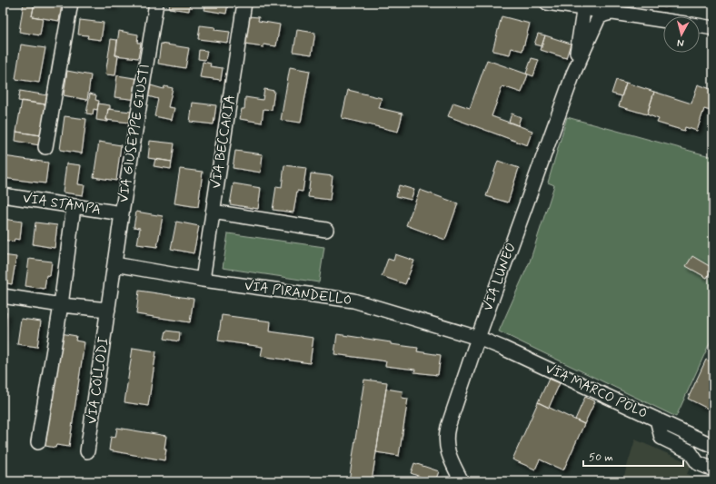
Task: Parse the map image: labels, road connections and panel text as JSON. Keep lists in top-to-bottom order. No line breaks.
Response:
{"streets":{"street":["VIA GIUSEPPE GIUSTI","VIA BECCARIA","VIA STAMPA","VIA LUNEO","VIA PIRANDELLO","VIA COLLODI","VIA MARCO POLO"]},"crossings":[["VIA GIUSEPPE GIUSTI","VIA STAMPA"],["VIA GIUSEPPE GIUSTI","VIA PIRANDELLO"],["VIA GIUSEPPE GIUSTI","VIA COLLODI"],["VIA BECCARIA","VIA PIRANDELLO"],["VIA LUNEO","VIA PIRANDELLO"],["VIA LUNEO","VIA MARCO POLO"],["VIA PIRANDELLO","VIA COLLODI"],["VIA PIRANDELLO","VIA MARCO POLO"]],"scale_bar":"50 m","north":"bottom"}
